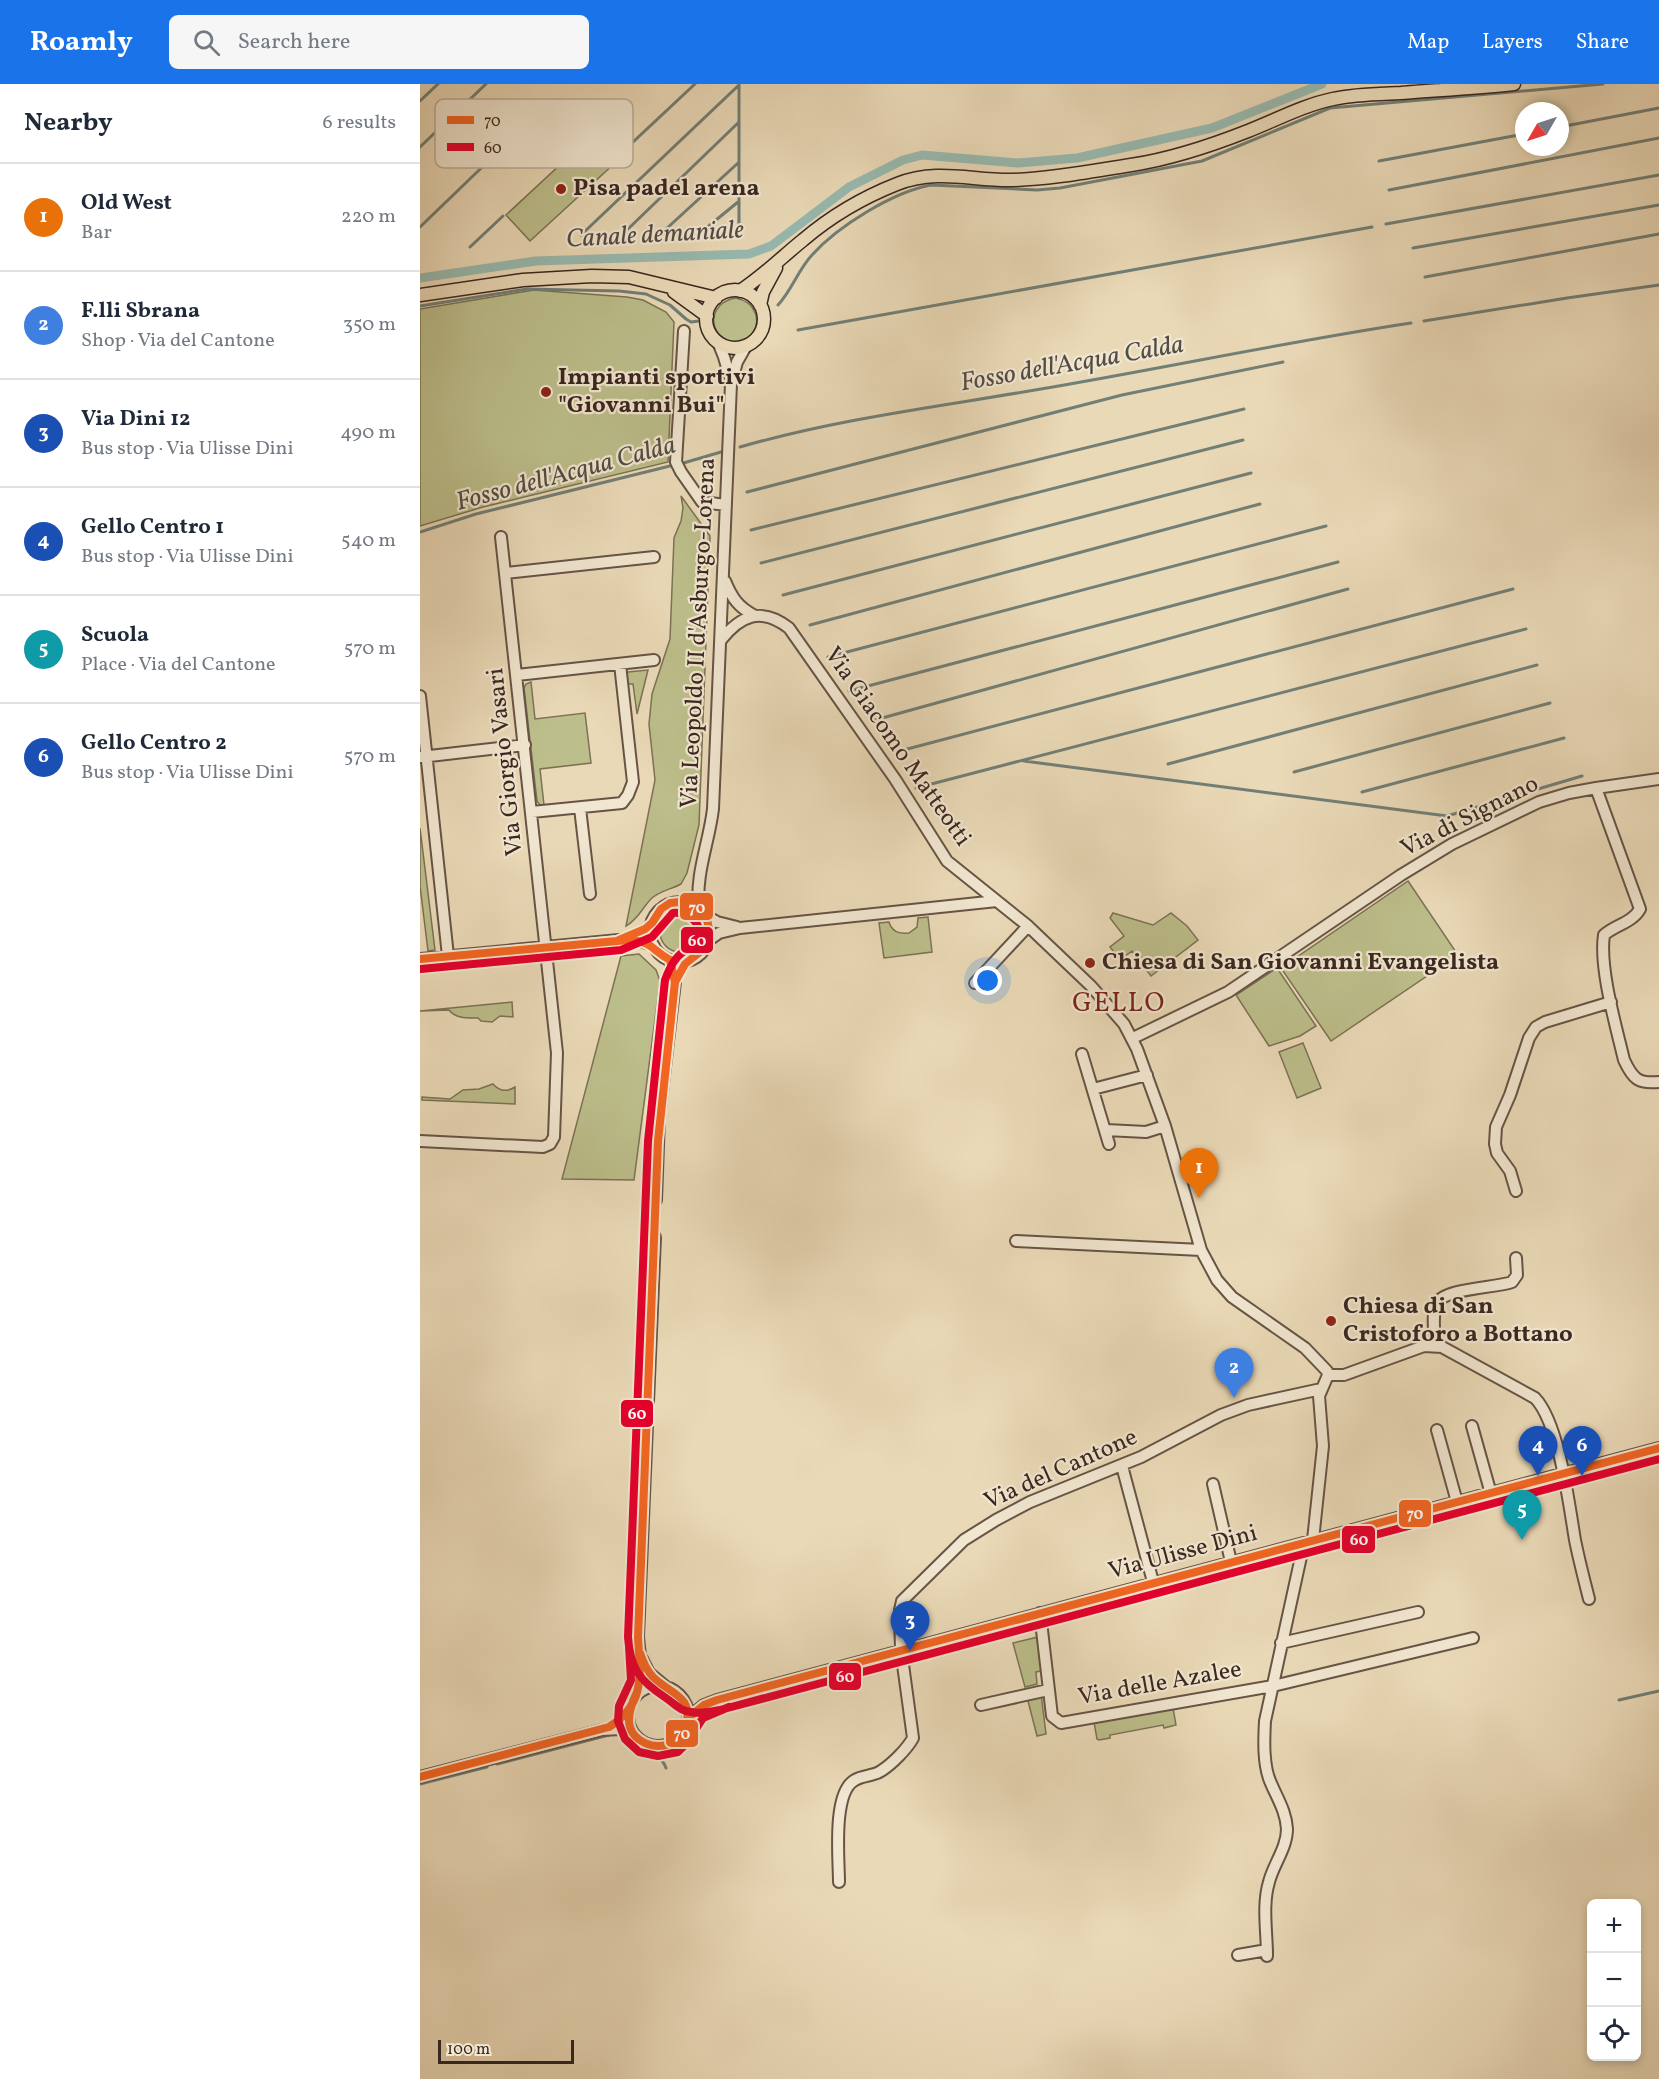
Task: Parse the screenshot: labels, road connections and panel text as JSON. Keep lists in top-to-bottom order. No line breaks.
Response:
{"streets":{"street":["Via Leopoldo II d'Asburgo-Lorena","Via Giacomo Matteotti","Via Giorgio Vasari","Via di Signano","Via del Cantone","Via Ulisse Dini","Via delle Azalee"]},"crossings":[["Via Leopoldo II d'Asburgo-Lorena","Via Giacomo Matteotti"],["Via Giacomo Matteotti","Via di Signano"],["Via del Cantone","Via Ulisse Dini"],["Via Ulisse Dini","Via delle Azalee"]],"districts":["GELLO"],"water":["Canale demaniale","Fosso dell'Acqua Calda"],"places":["Pisa padel arena","Impianti sportivi \"Giovanni Bui\"","Chiesa di San Giovanni Evangelista","Chiesa di San Cristoforo a Bottano"],"lines":["transit line 70","transit line 60"],"legend":["70","60"],"scale_bar":"100 m","north":"bottom left","page":{"header":"Roamly","search":"Search here","nav":["Map","Layers","Share"],"heading":["Nearby","6 results"],"list":[{"mark":"1","name":"Old West","note":"Bar","value":"220 m"},{"mark":"2","name":"F.lli Sbrana","note":"Shop · Via del Cantone","value":"350 m"},{"mark":"3","name":"Via Dini 12","note":"Bus stop · Via Ulisse Dini","value":"490 m"},{"mark":"4","name":"Gello Centro 1","note":"Bus stop · Via Ulisse Dini","value":"540 m"},{"mark":"5","name":"Scuola","note":"Place · Via del Cantone","value":"570 m"},{"mark":"6","name":"Gello Centro 2","note":"Bus stop · Via Ulisse Dini","value":"570 m"}],"pins":["1","2","4","6","5","3"],"map_buttons":["+","−"],"scale":"100 m"}}
